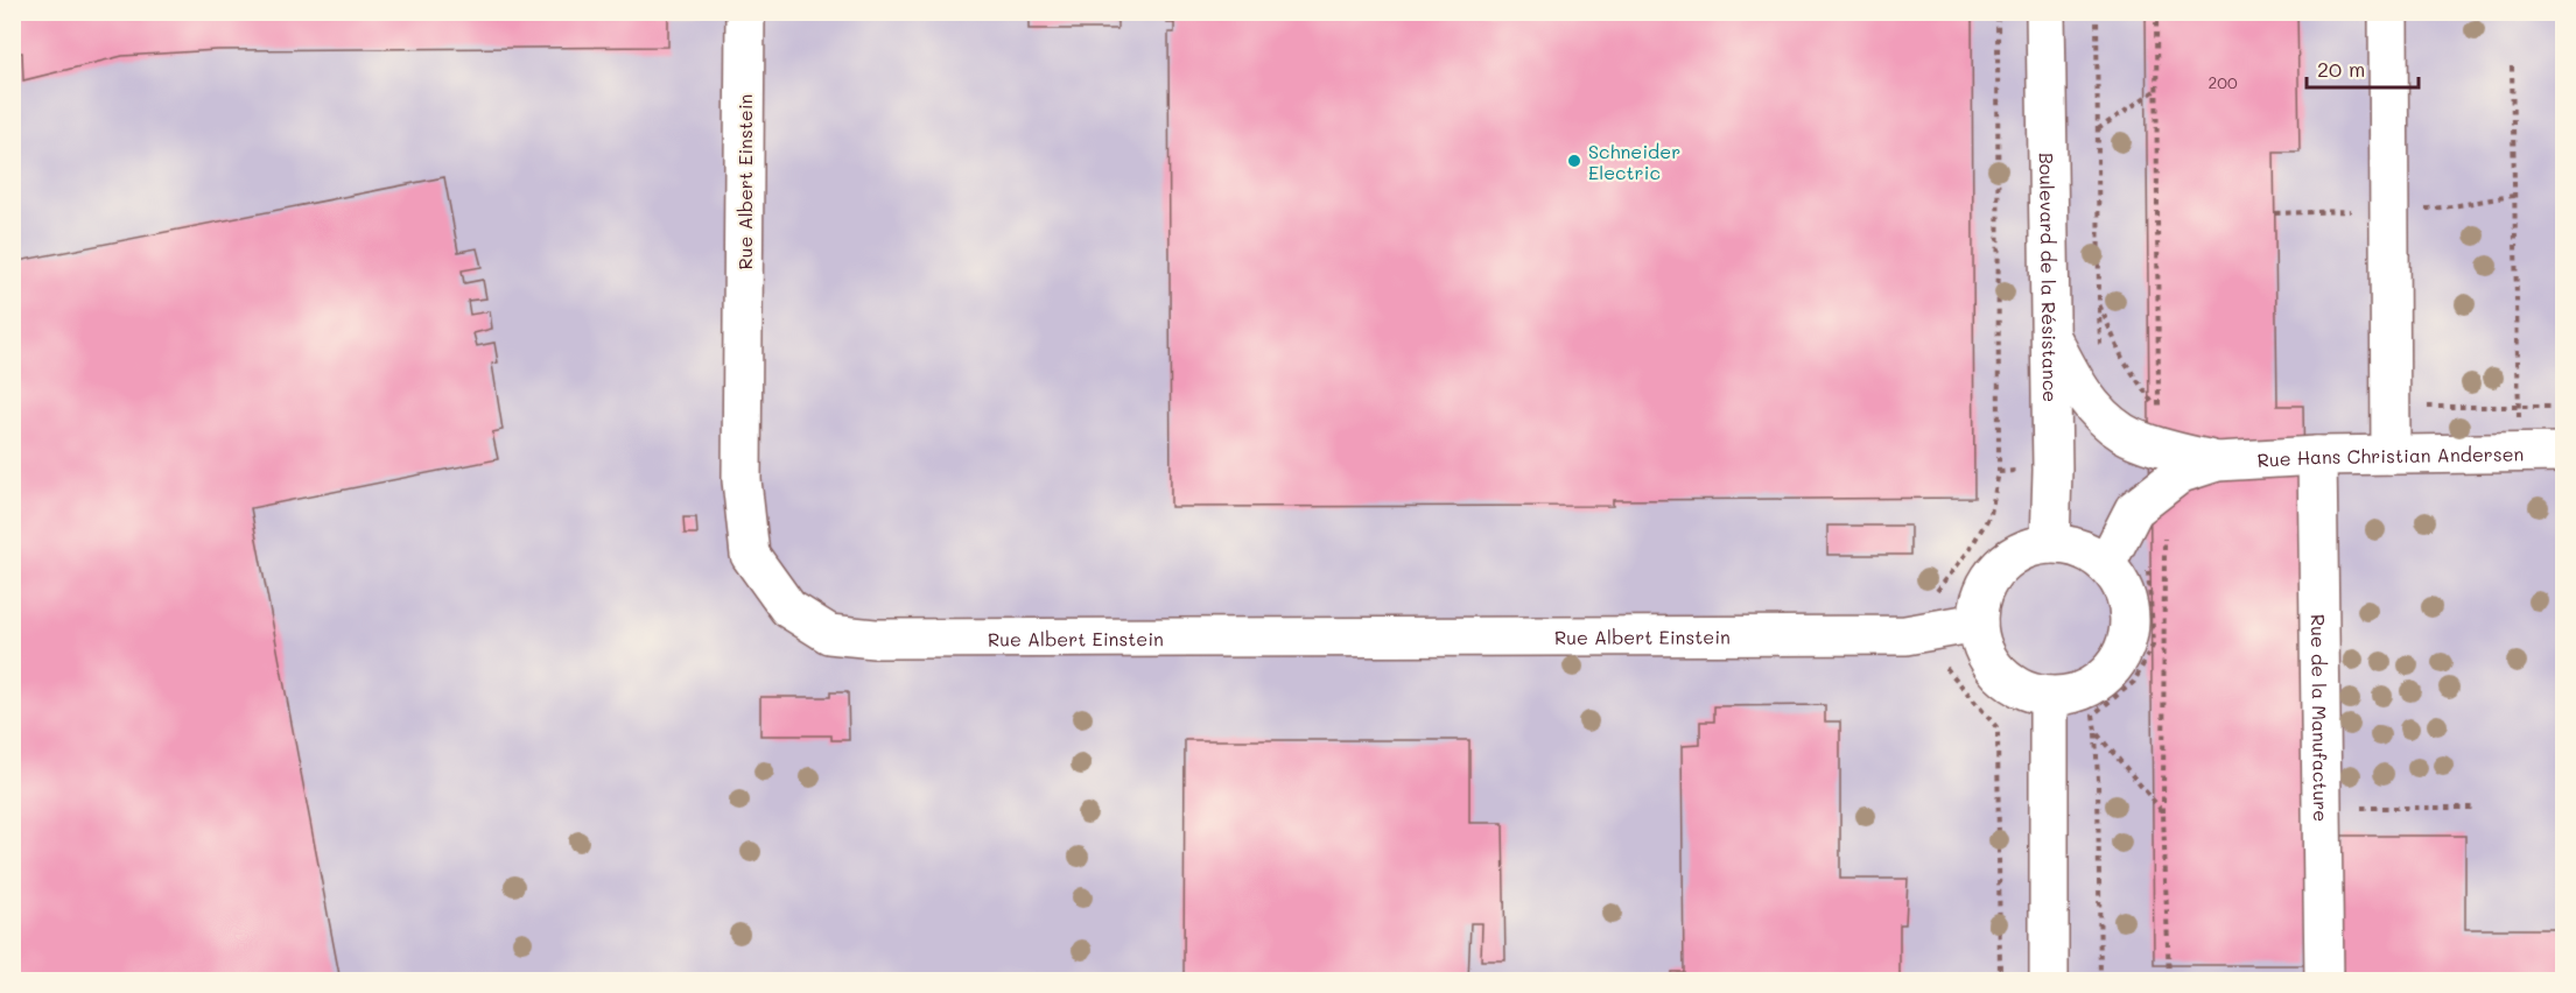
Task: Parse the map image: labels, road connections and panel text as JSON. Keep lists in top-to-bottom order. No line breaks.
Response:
{"streets":{"street":["Rue Albert Einstein","Boulevard de la Résistance","Rue Hans Christian Andersen","Rue de la Manufacture"]},"crossings":[["Rue Albert Einstein","Boulevard de la Résistance"],["Rue Albert Einstein","Rue Hans Christian Andersen"],["Boulevard de la Résistance","Rue Hans Christian Andersen"],["Rue Hans Christian Andersen","Rue de la Manufacture"]],"places":["Schneider Electric"],"house_numbers":["200"],"scale_bar":"20 m"}
